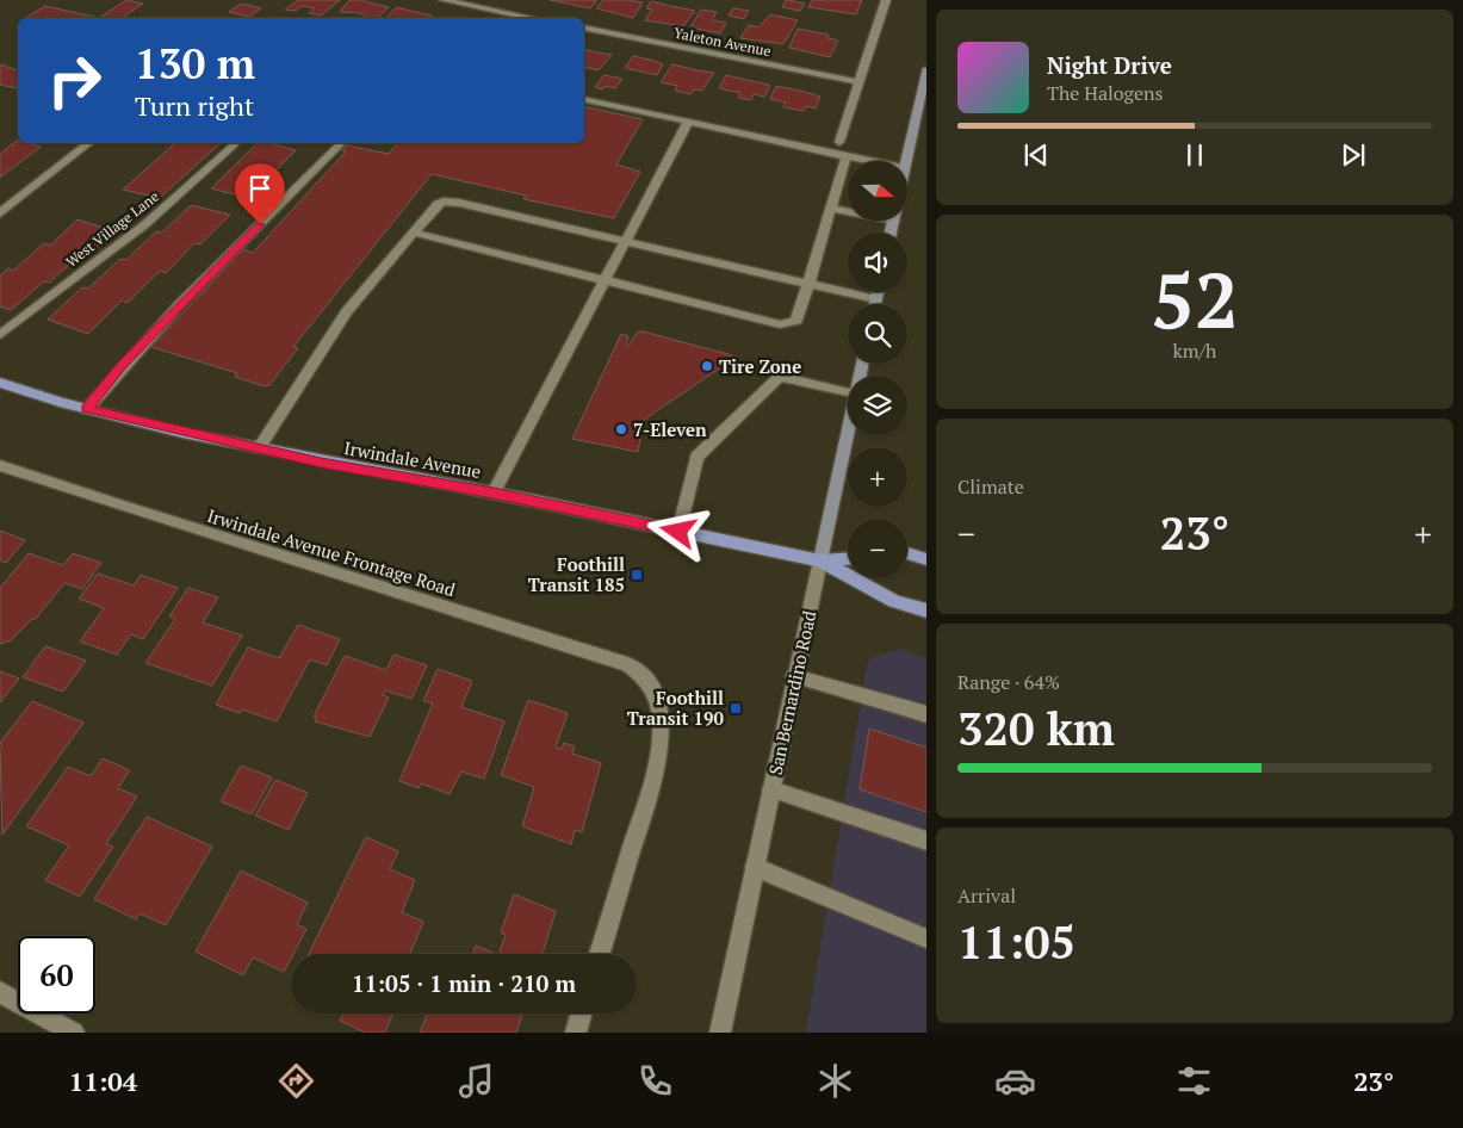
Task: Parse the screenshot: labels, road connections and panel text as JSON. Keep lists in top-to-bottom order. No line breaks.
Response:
{"streets":{"main road":["Irwindale Avenue","San Bernardino Road"],"street":["Yaleton Avenue","West Village Lane","Irwindale Avenue Frontage Road"]},"crossings":[["Irwindale Avenue","San Bernardino Road"]],"places":{"other":["Tire Zone","7-Eleven"],"transit":["Foothill Transit 185","Foothill Transit 190"]},"north":"right","page":{"turn":["130 m","Turn right"],"song":["Night Drive","The Halogens"],"map_buttons":["+","−"],"tile":[["52","km/h"],"Climate",["Range · 64%","320 km"],["Arrival","11:05"]],"heat":["−","23°","+"],"limit":"60","trip":"11:05 · 1 min · 210 m","tabs":["11:04","23°"]}}
